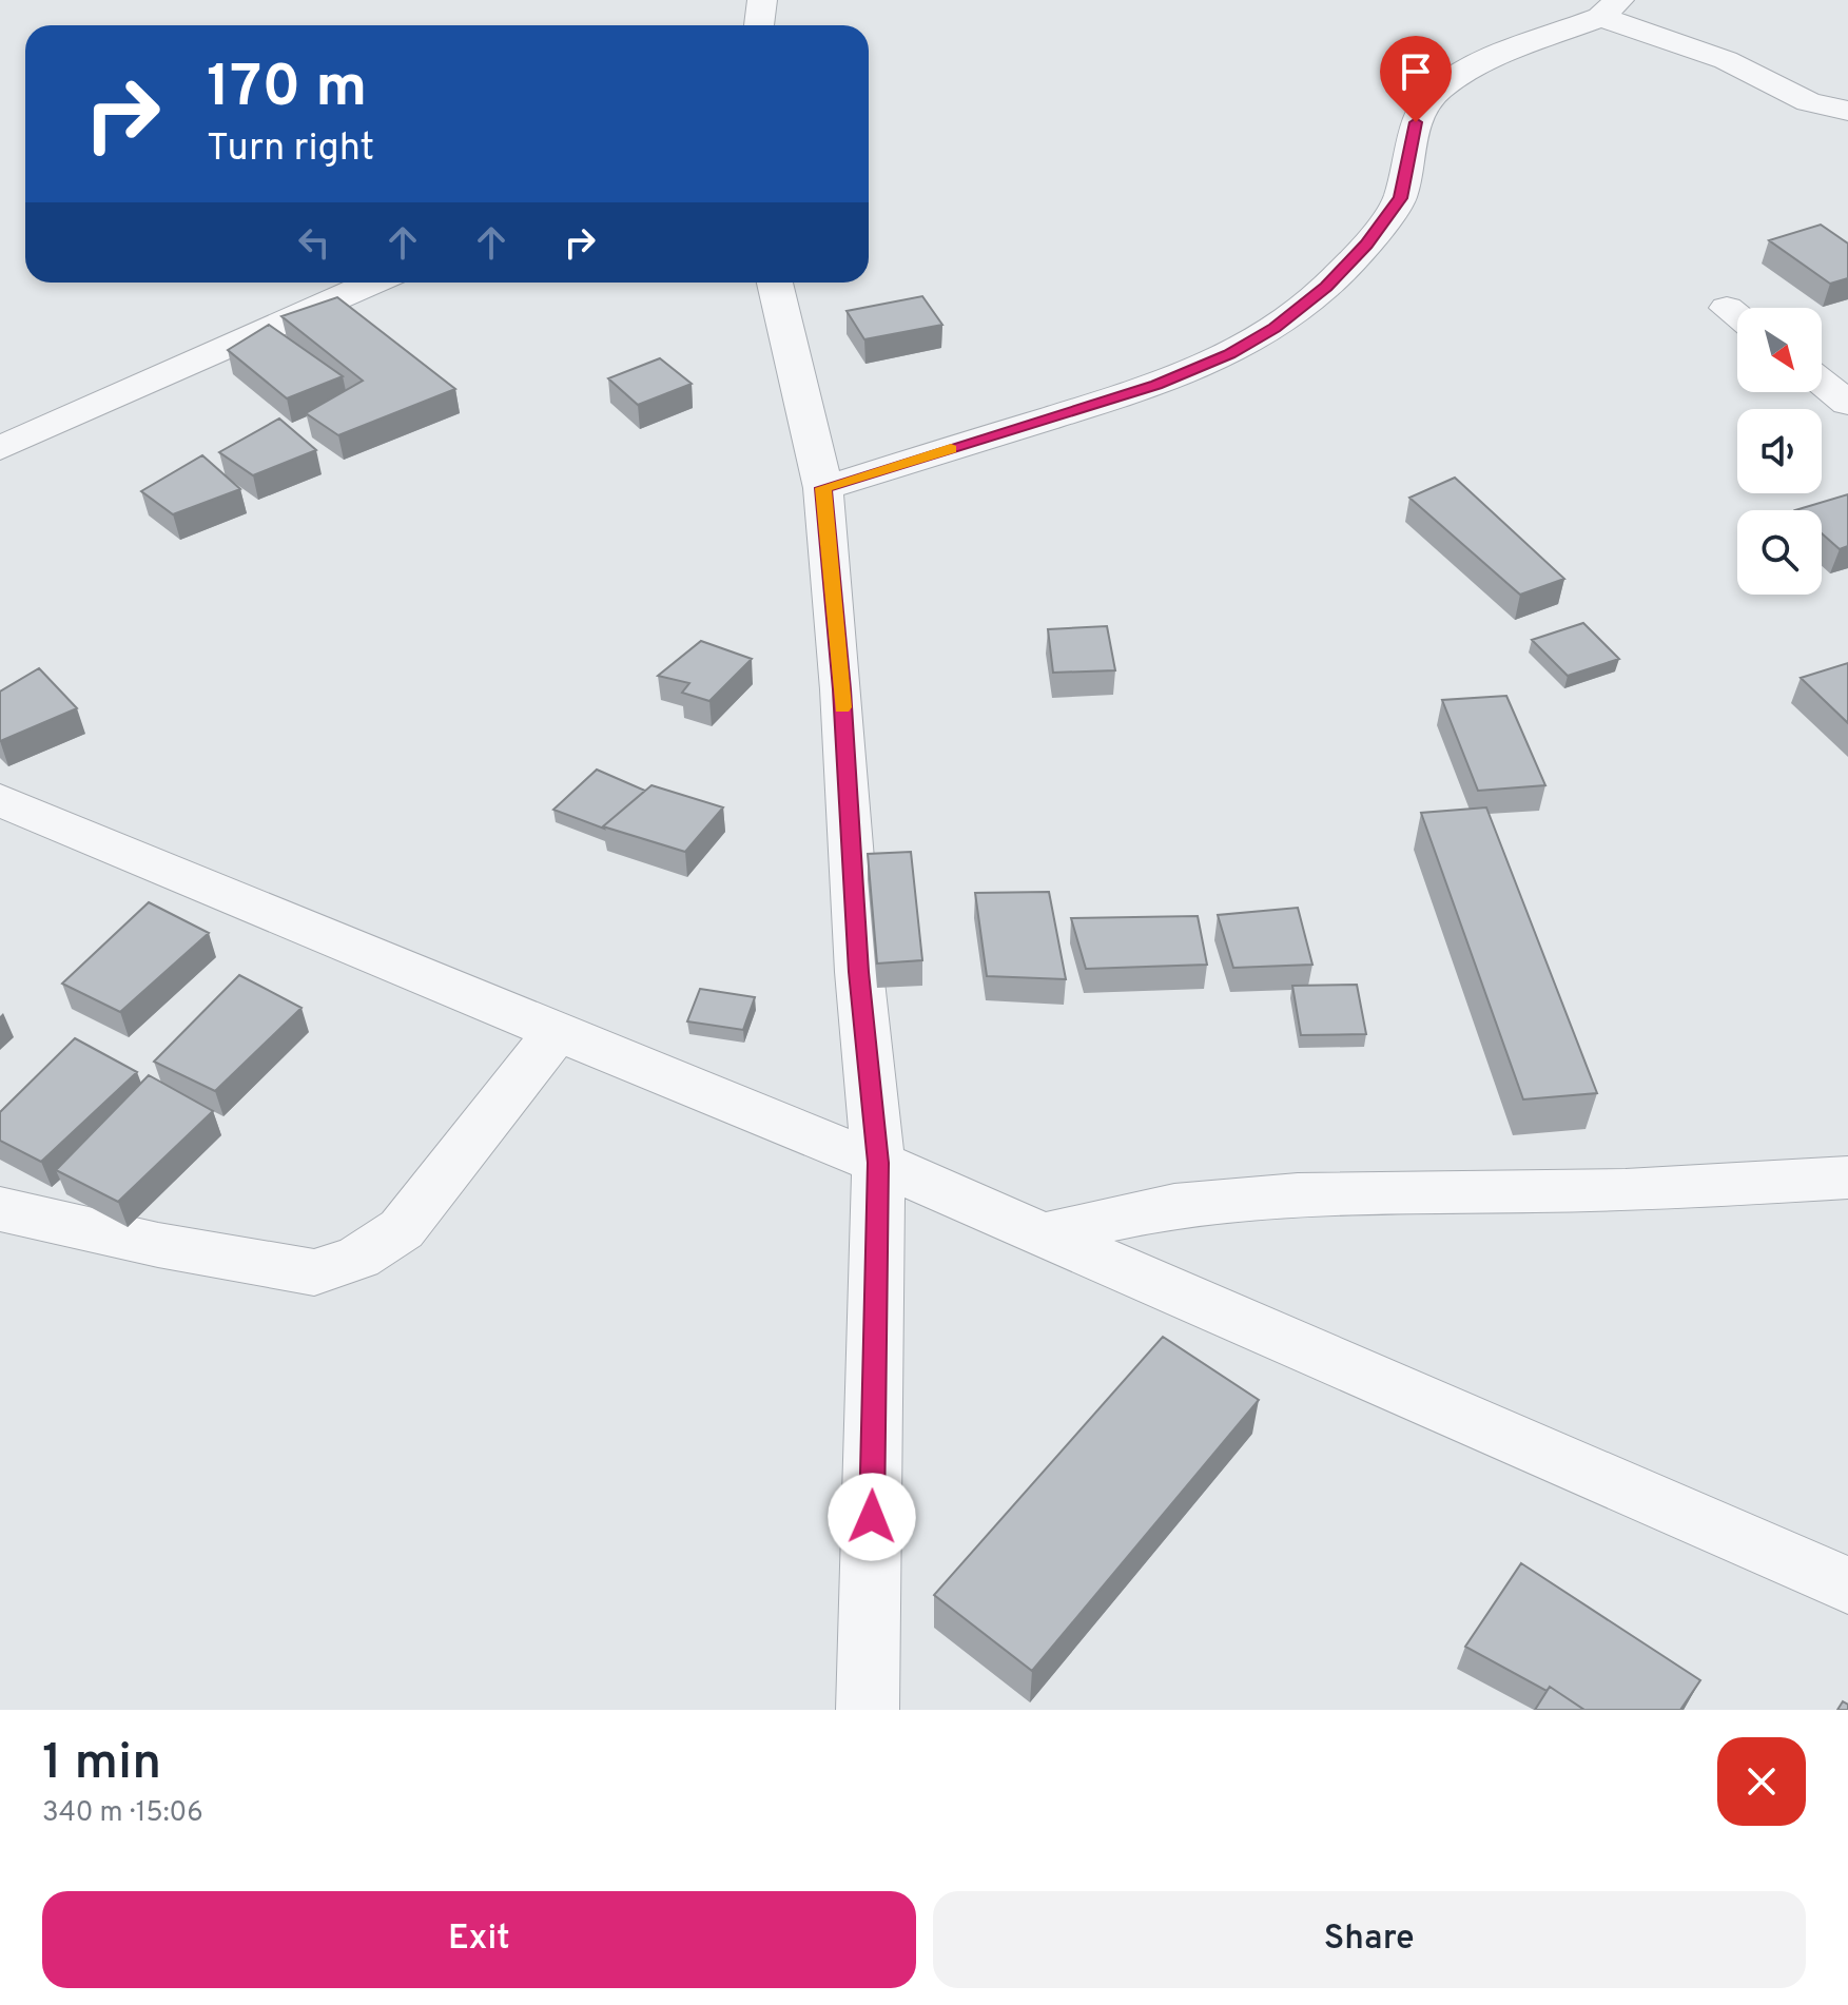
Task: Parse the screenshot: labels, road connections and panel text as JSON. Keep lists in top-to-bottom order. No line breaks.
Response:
{"north":"bottom right","page":{"turn":["170 m","Turn right"],"heading":["1 min","340 m · 15:06"],"buttons":["Exit","Share"]}}
